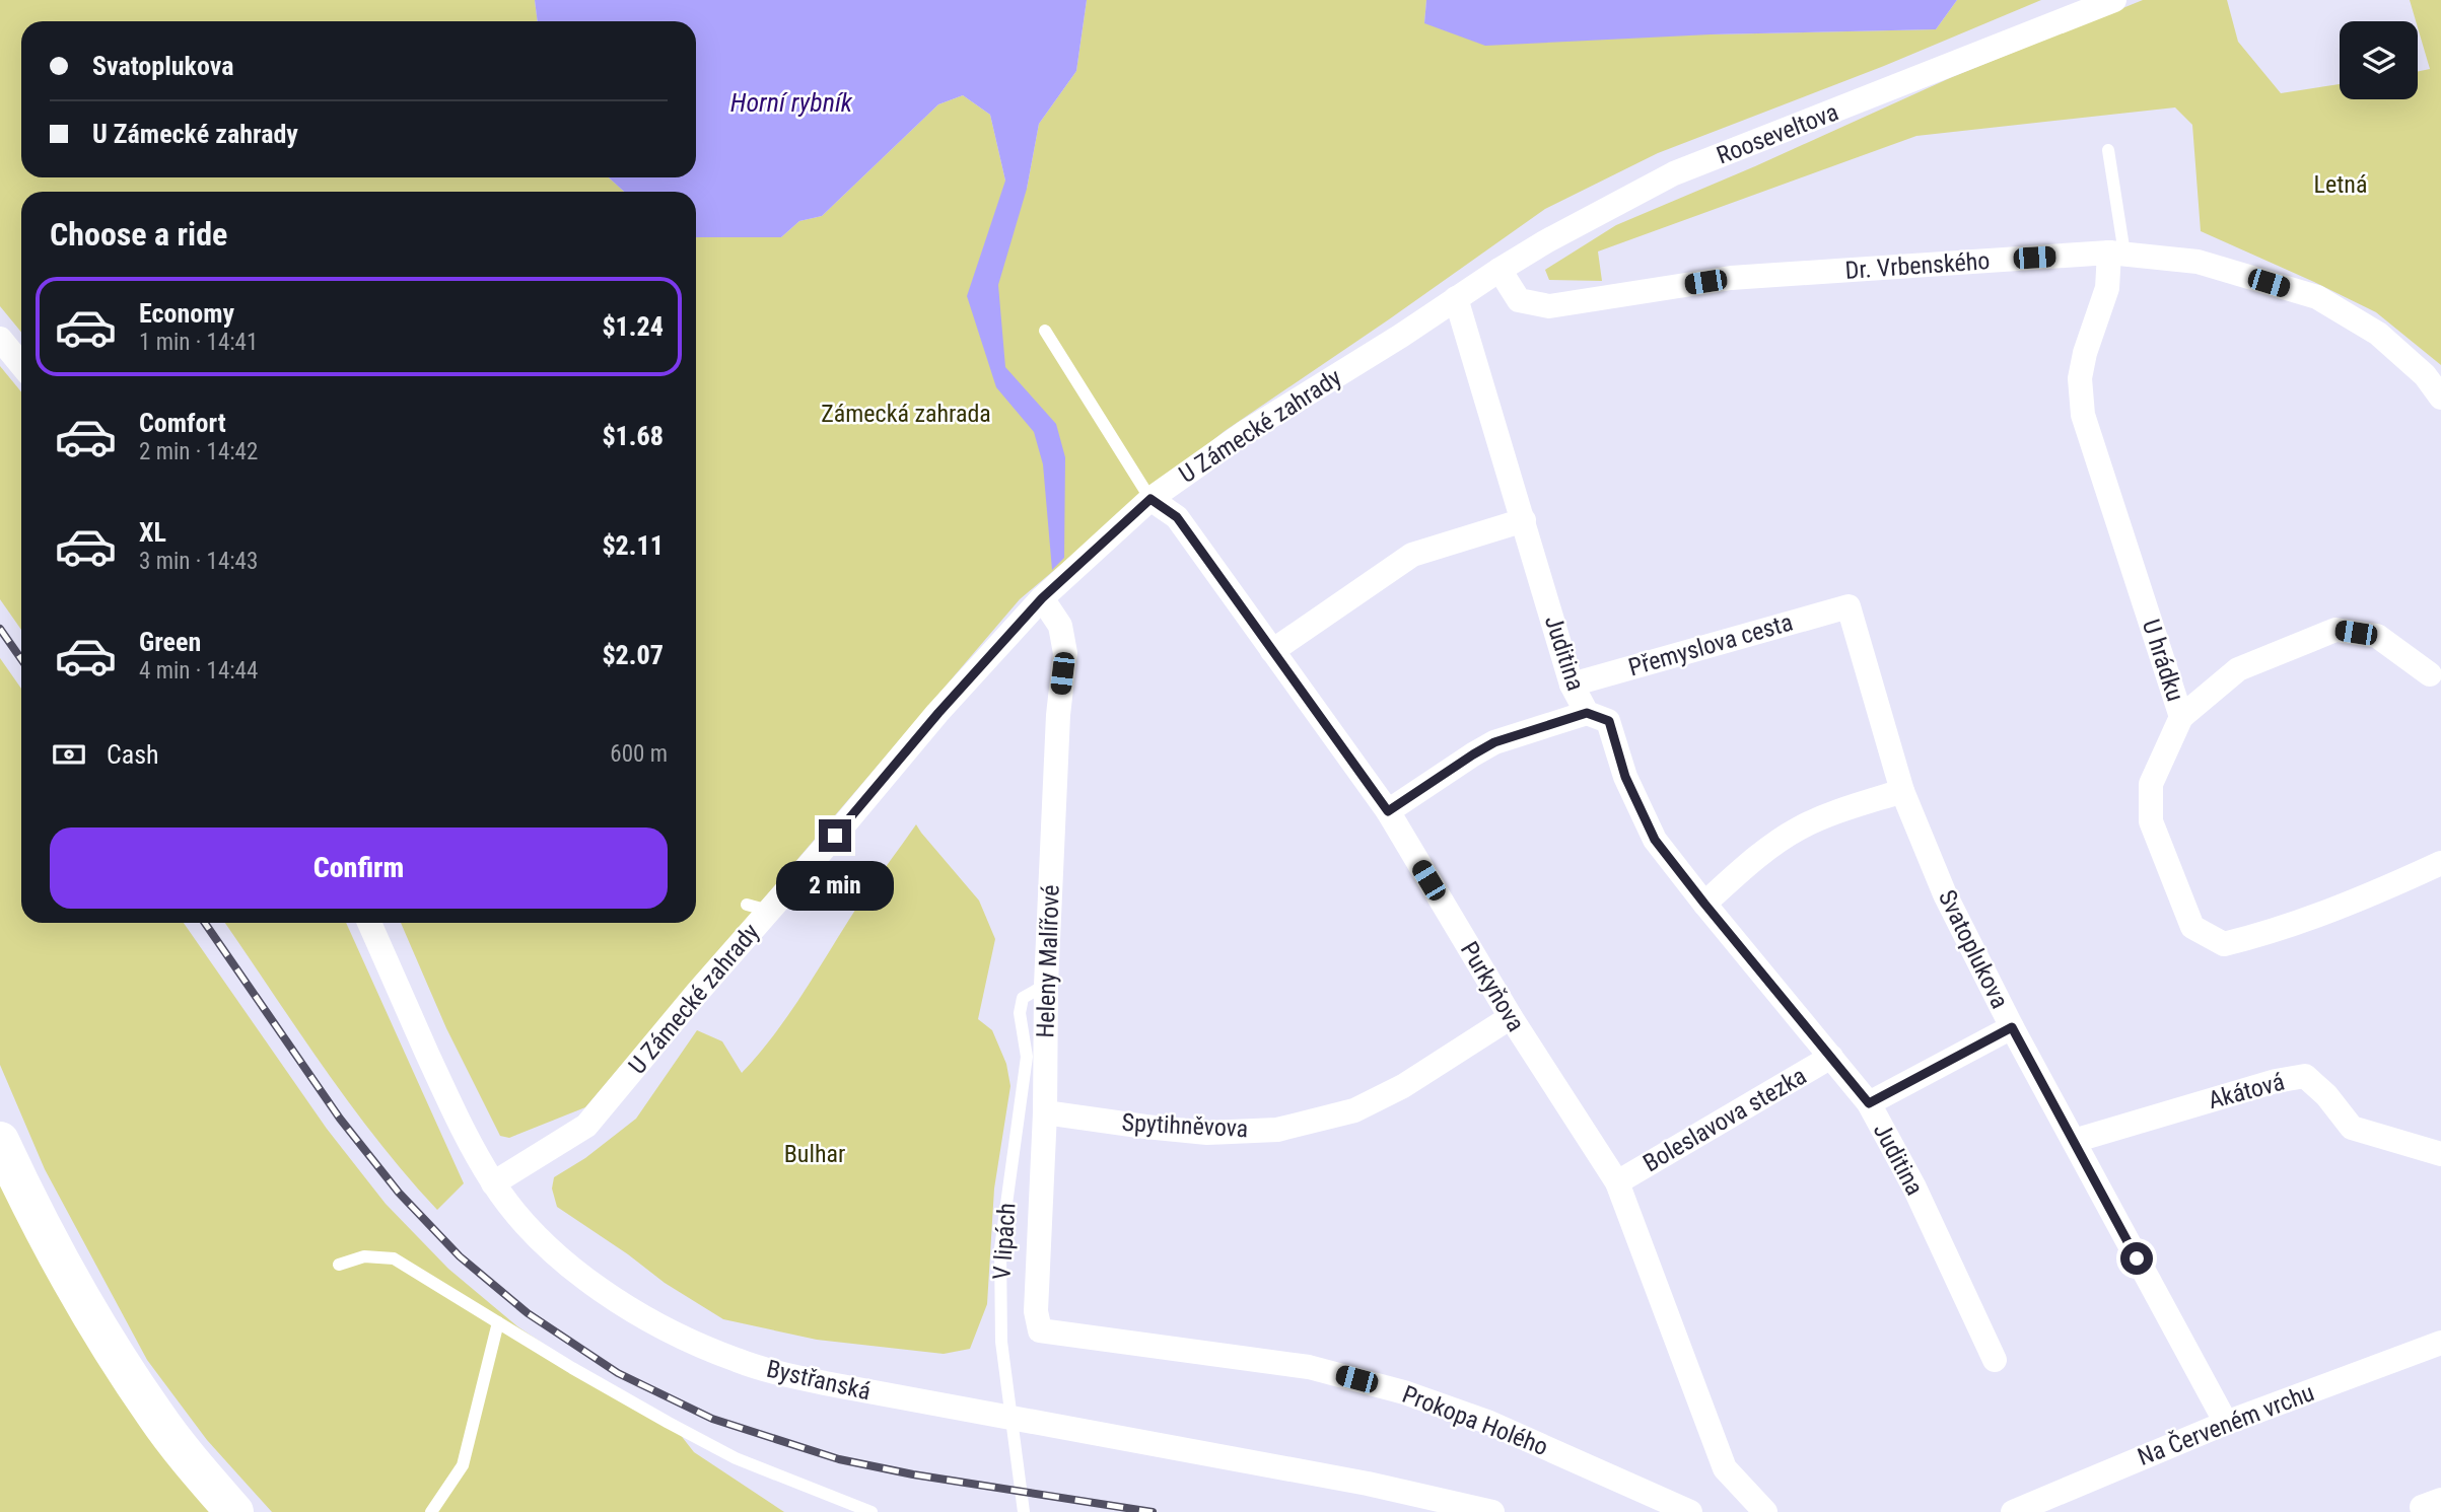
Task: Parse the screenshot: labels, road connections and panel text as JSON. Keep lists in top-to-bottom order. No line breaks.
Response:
{"streets":{"street":["Rooseveltova","Dr. Vrbenského","U Zámecké zahrady","Přemyslova cesta","Juditina","U hrádku","Svatoplukova","Heleny Malířové","Purkyňova","Akátová","Boleslavova stezka","Spytihněvova","Bystřanská","Prokopa Holého","Na Červeném vrchu"],"lane":["V lipách"]},"crossings":[["Rooseveltova","Dr. Vrbenského"],["Rooseveltova","U Zámecké zahrady"],["Rooseveltova","Juditina"],["Dr. Vrbenského","U hrádku"],["U Zámecké zahrady","Juditina"],["U Zámecké zahrady","Heleny Malířové"],["U Zámecké zahrady","Purkyňova"],["U Zámecké zahrady","Bystřanská"],["Přemyslova cesta","Juditina"],["Přemyslova cesta","Svatoplukova"],["Juditina","Boleslavova stezka"],["Svatoplukova","Akátová"],["Svatoplukova","Na Červeném vrchu"],["Heleny Malířové","Spytihněvova"],["Heleny Malířové","V lipách"],["Heleny Malířové","Prokopa Holého"],["Purkyňova","Boleslavova stezka"],["Purkyňova","Spytihněvova"]],"water":["Horní rybník"],"parks":["Letná","Zámecká zahrada","Bulhar"],"page":{"banner":["Svatoplukova","U Zámecké zahrady"],"heading":"Choose a ride","list":[{"name":"Economy","note":"1 min · 14:41","value":"$1.24"},{"name":"Comfort","note":"2 min · 14:42","value":"$1.68"},{"name":"XL","note":"3 min · 14:43","value":"$2.11"},{"name":"Green","note":"4 min · 14:44","value":"$2.07"}],"pay":["Cash","600 m"],"buttons":"Confirm","bubble":"2 min"}}
